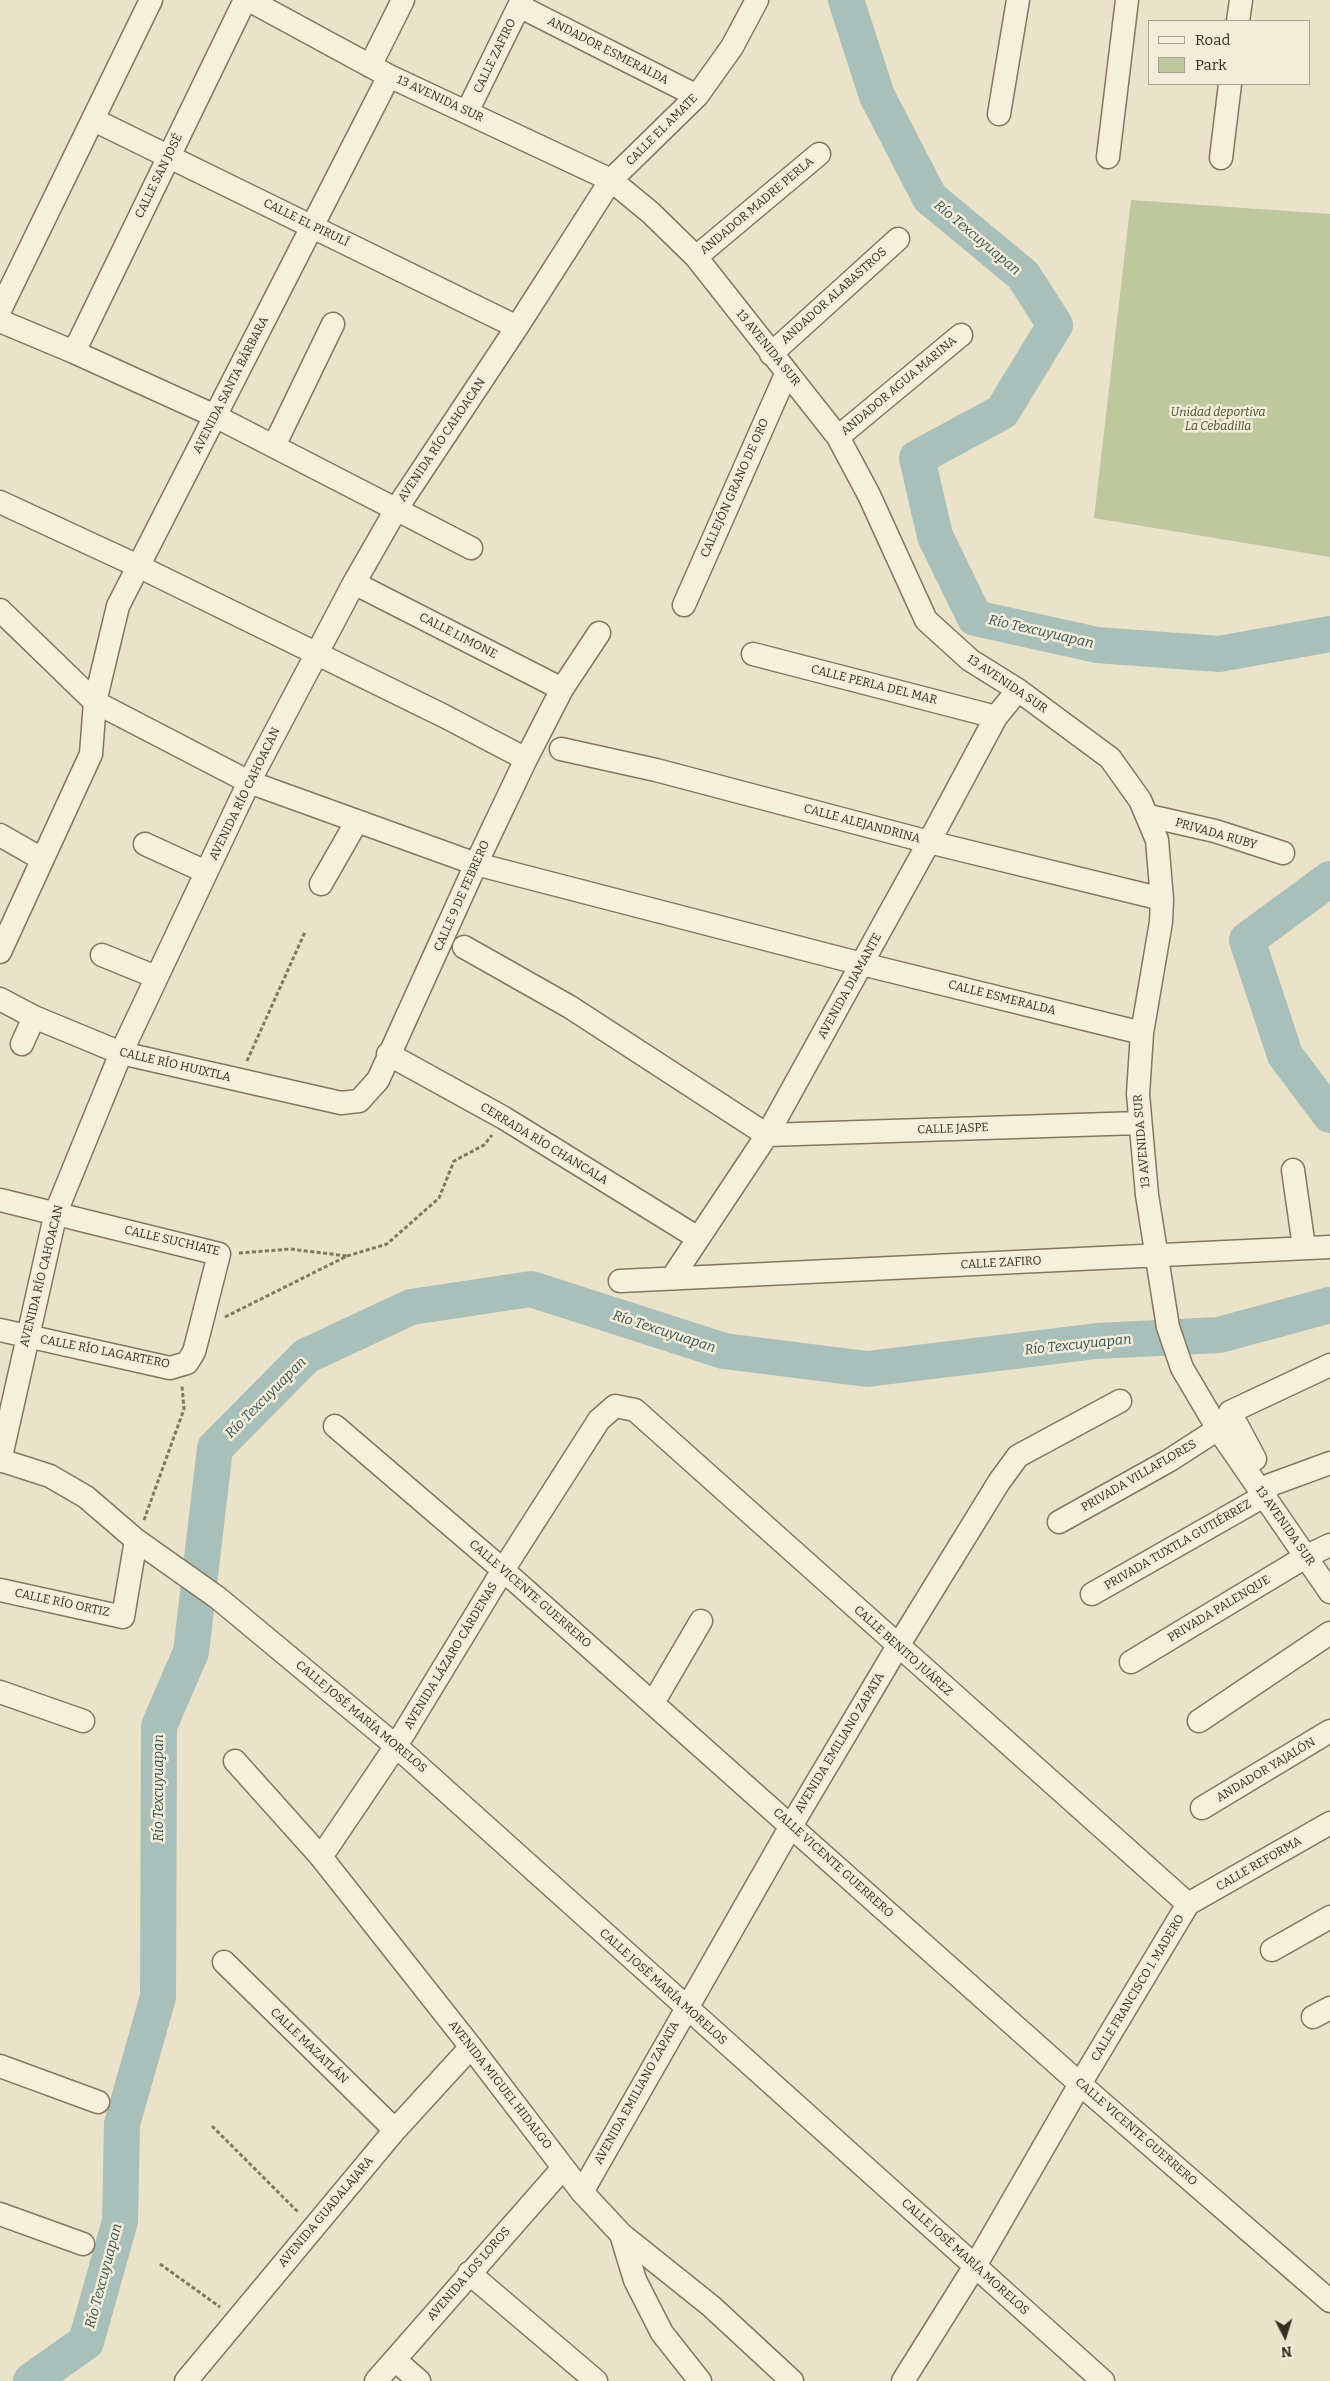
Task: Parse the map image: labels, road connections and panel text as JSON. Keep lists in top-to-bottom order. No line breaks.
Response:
{"streets":{"street":["ANDADOR ESMERALDA","CALLE ZAFIRO","13 AVENIDA SUR","CALLE EL AMATE","CALLE SAN JOSÉ","ANDADOR MADRE PERLA","CALLE EL PIRULÍ","ANDADOR ALABASTROS","AVENIDA SANTA BÁRBARA","ANDADOR AGUA MARINA","AVENIDA RÍO CAHOACAN","CALLEJÓN GRANO DE ORO","CALLE LIMONE","CALLE PERLA DEL MAR","CALLE ALEJANDRINA","PRIVADA RUBY","CALLE 9 DE FEBRERO","AVENIDA DIAMANTE","CALLE ESMERALDA","CALLE RÍO HUIXTLA","CALLE JASPE","CERRADA RÍO CHANCALA","CALLE SUCHIATE","CALLE RÍO LAGARTERO","PRIVADA VILLAFLORES","PRIVADA TUXTLA GUTIÉRREZ","CALLE VICENTE GUERRERO","CALLE RÍO ORTIZ","PRIVADA PALENQUE","CALLE BENITO JUÁREZ","AVENIDA LÁZARO CÁRDENAS","CALLE JOSÉ MARÍA MORELOS","AVENIDA EMILIANO ZAPATA","ANDADOR YAJALÓN","CALLE REFORMA","CALLE FRANCISCO I. MADERO","CALLE MAZATLÁN","AVENIDA MIGUEL HIDALGO","AVENIDA GUADALAJARA","AVENIDA LOS LOROS"]},"crossings":[["ANDADOR ESMERALDA","CALLE ZAFIRO"],["ANDADOR ESMERALDA","CALLE EL AMATE"],["CALLE ZAFIRO","13 AVENIDA SUR"],["CALLE ZAFIRO","AVENIDA DIAMANTE"],["13 AVENIDA SUR","CALLE EL AMATE"],["13 AVENIDA SUR","CALLE SAN JOSÉ"],["13 AVENIDA SUR","ANDADOR MADRE PERLA"],["13 AVENIDA SUR","ANDADOR ALABASTROS"],["13 AVENIDA SUR","AVENIDA SANTA BÁRBARA"],["13 AVENIDA SUR","ANDADOR AGUA MARINA"],["13 AVENIDA SUR","AVENIDA RÍO CAHOACAN"],["13 AVENIDA SUR","CALLEJÓN GRANO DE ORO"],["13 AVENIDA SUR","CALLE ALEJANDRINA"],["13 AVENIDA SUR","PRIVADA RUBY"],["13 AVENIDA SUR","AVENIDA DIAMANTE"],["13 AVENIDA SUR","CALLE ESMERALDA"],["13 AVENIDA SUR","CALLE JASPE"],["13 AVENIDA SUR","PRIVADA VILLAFLORES"],["13 AVENIDA SUR","PRIVADA TUXTLA GUTIÉRREZ"],["13 AVENIDA SUR","PRIVADA PALENQUE"],["CALLE EL AMATE","AVENIDA RÍO CAHOACAN"],["CALLE SAN JOSÉ","CALLE EL PIRULÍ"],["CALLE EL PIRULÍ","AVENIDA SANTA BÁRBARA"],["CALLE EL PIRULÍ","AVENIDA RÍO CAHOACAN"],["AVENIDA SANTA BÁRBARA","CALLE ESMERALDA"],["AVENIDA RÍO CAHOACAN","CALLE LIMONE"],["AVENIDA RÍO CAHOACAN","CALLE ESMERALDA"],["AVENIDA RÍO CAHOACAN","CALLE RÍO HUIXTLA"],["AVENIDA RÍO CAHOACAN","CALLE SUCHIATE"],["AVENIDA RÍO CAHOACAN","CALLE RÍO LAGARTERO"],["AVENIDA RÍO CAHOACAN","CALLE JOSÉ MARÍA MORELOS"],["CALLE LIMONE","CALLE 9 DE FEBRERO"],["CALLE PERLA DEL MAR","AVENIDA DIAMANTE"],["CALLE ALEJANDRINA","AVENIDA DIAMANTE"],["CALLE 9 DE FEBRERO","CALLE ESMERALDA"],["CALLE 9 DE FEBRERO","CALLE RÍO HUIXTLA"],["CALLE 9 DE FEBRERO","CERRADA RÍO CHANCALA"],["AVENIDA DIAMANTE","CALLE ESMERALDA"],["AVENIDA DIAMANTE","CALLE JASPE"],["AVENIDA DIAMANTE","CERRADA RÍO CHANCALA"],["CALLE SUCHIATE","CALLE RÍO LAGARTERO"],["CALLE VICENTE GUERRERO","AVENIDA LÁZARO CÁRDENAS"],["CALLE VICENTE GUERRERO","AVENIDA EMILIANO ZAPATA"],["CALLE VICENTE GUERRERO","CALLE FRANCISCO I. MADERO"],["CALLE RÍO ORTIZ","CALLE JOSÉ MARÍA MORELOS"],["CALLE BENITO JUÁREZ","AVENIDA LÁZARO CÁRDENAS"],["CALLE BENITO JUÁREZ","AVENIDA EMILIANO ZAPATA"],["CALLE BENITO JUÁREZ","CALLE REFORMA"],["CALLE BENITO JUÁREZ","CALLE FRANCISCO I. MADERO"],["AVENIDA LÁZARO CÁRDENAS","CALLE JOSÉ MARÍA MORELOS"],["AVENIDA LÁZARO CÁRDENAS","AVENIDA MIGUEL HIDALGO"],["CALLE JOSÉ MARÍA MORELOS","AVENIDA EMILIANO ZAPATA"],["CALLE JOSÉ MARÍA MORELOS","CALLE FRANCISCO I. MADERO"],["AVENIDA EMILIANO ZAPATA","AVENIDA MIGUEL HIDALGO"],["CALLE REFORMA","CALLE FRANCISCO I. MADERO"],["CALLE MAZATLÁN","AVENIDA GUADALAJARA"],["AVENIDA MIGUEL HIDALGO","AVENIDA GUADALAJARA"],["AVENIDA MIGUEL HIDALGO","AVENIDA LOS LOROS"]],"water":["Río Texcuyuapan"],"parks":["Unidad deportiva La Cebadilla"],"legend":["Road","Park"],"north":"bottom"}
